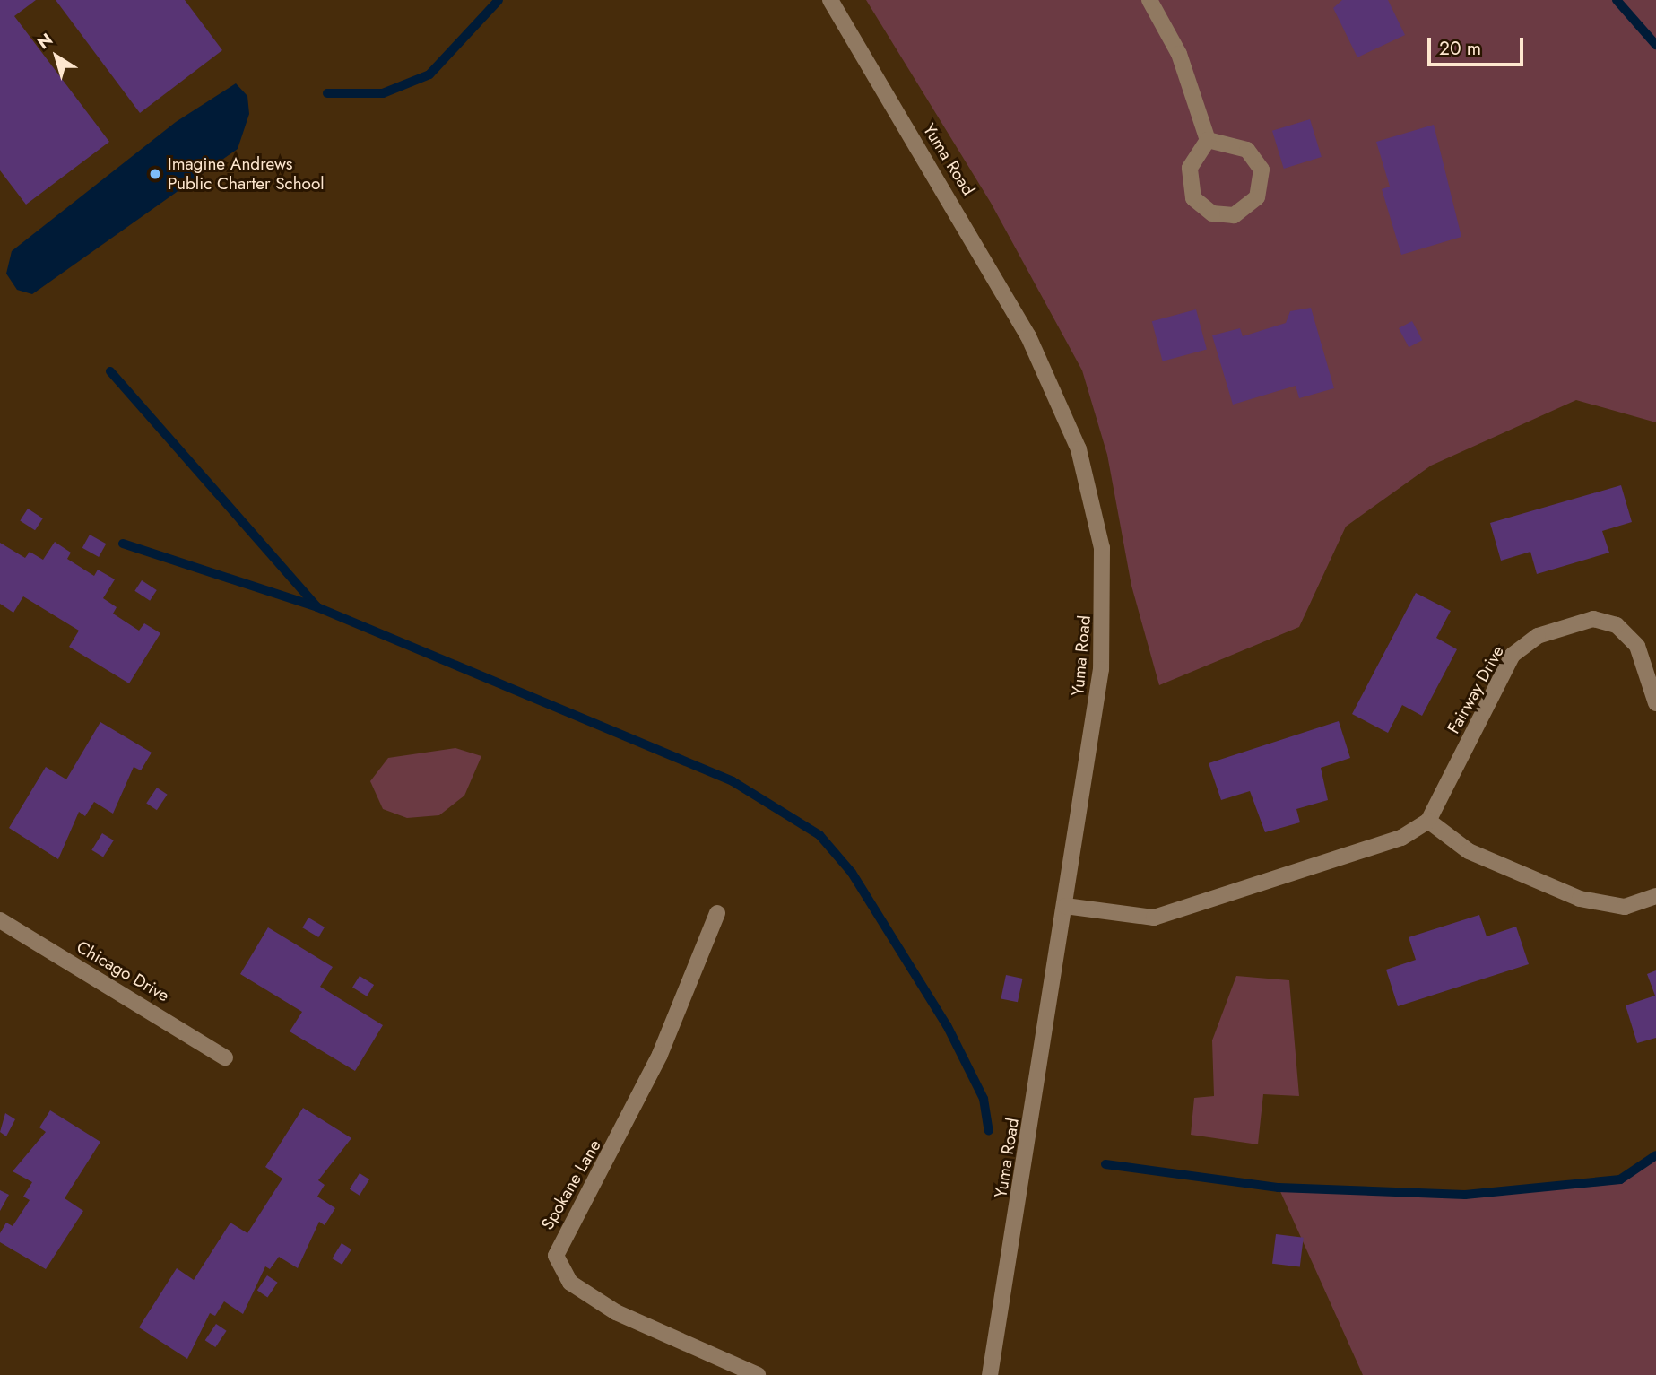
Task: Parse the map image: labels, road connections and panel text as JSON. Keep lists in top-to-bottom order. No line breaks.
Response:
{"streets":{"street":["Yuma Road","Fairway Drive","Chicago Drive","Spokane Lane"]},"places":["Imagine Andrews Public Charter School"],"scale_bar":"20 m","north":"top left"}
